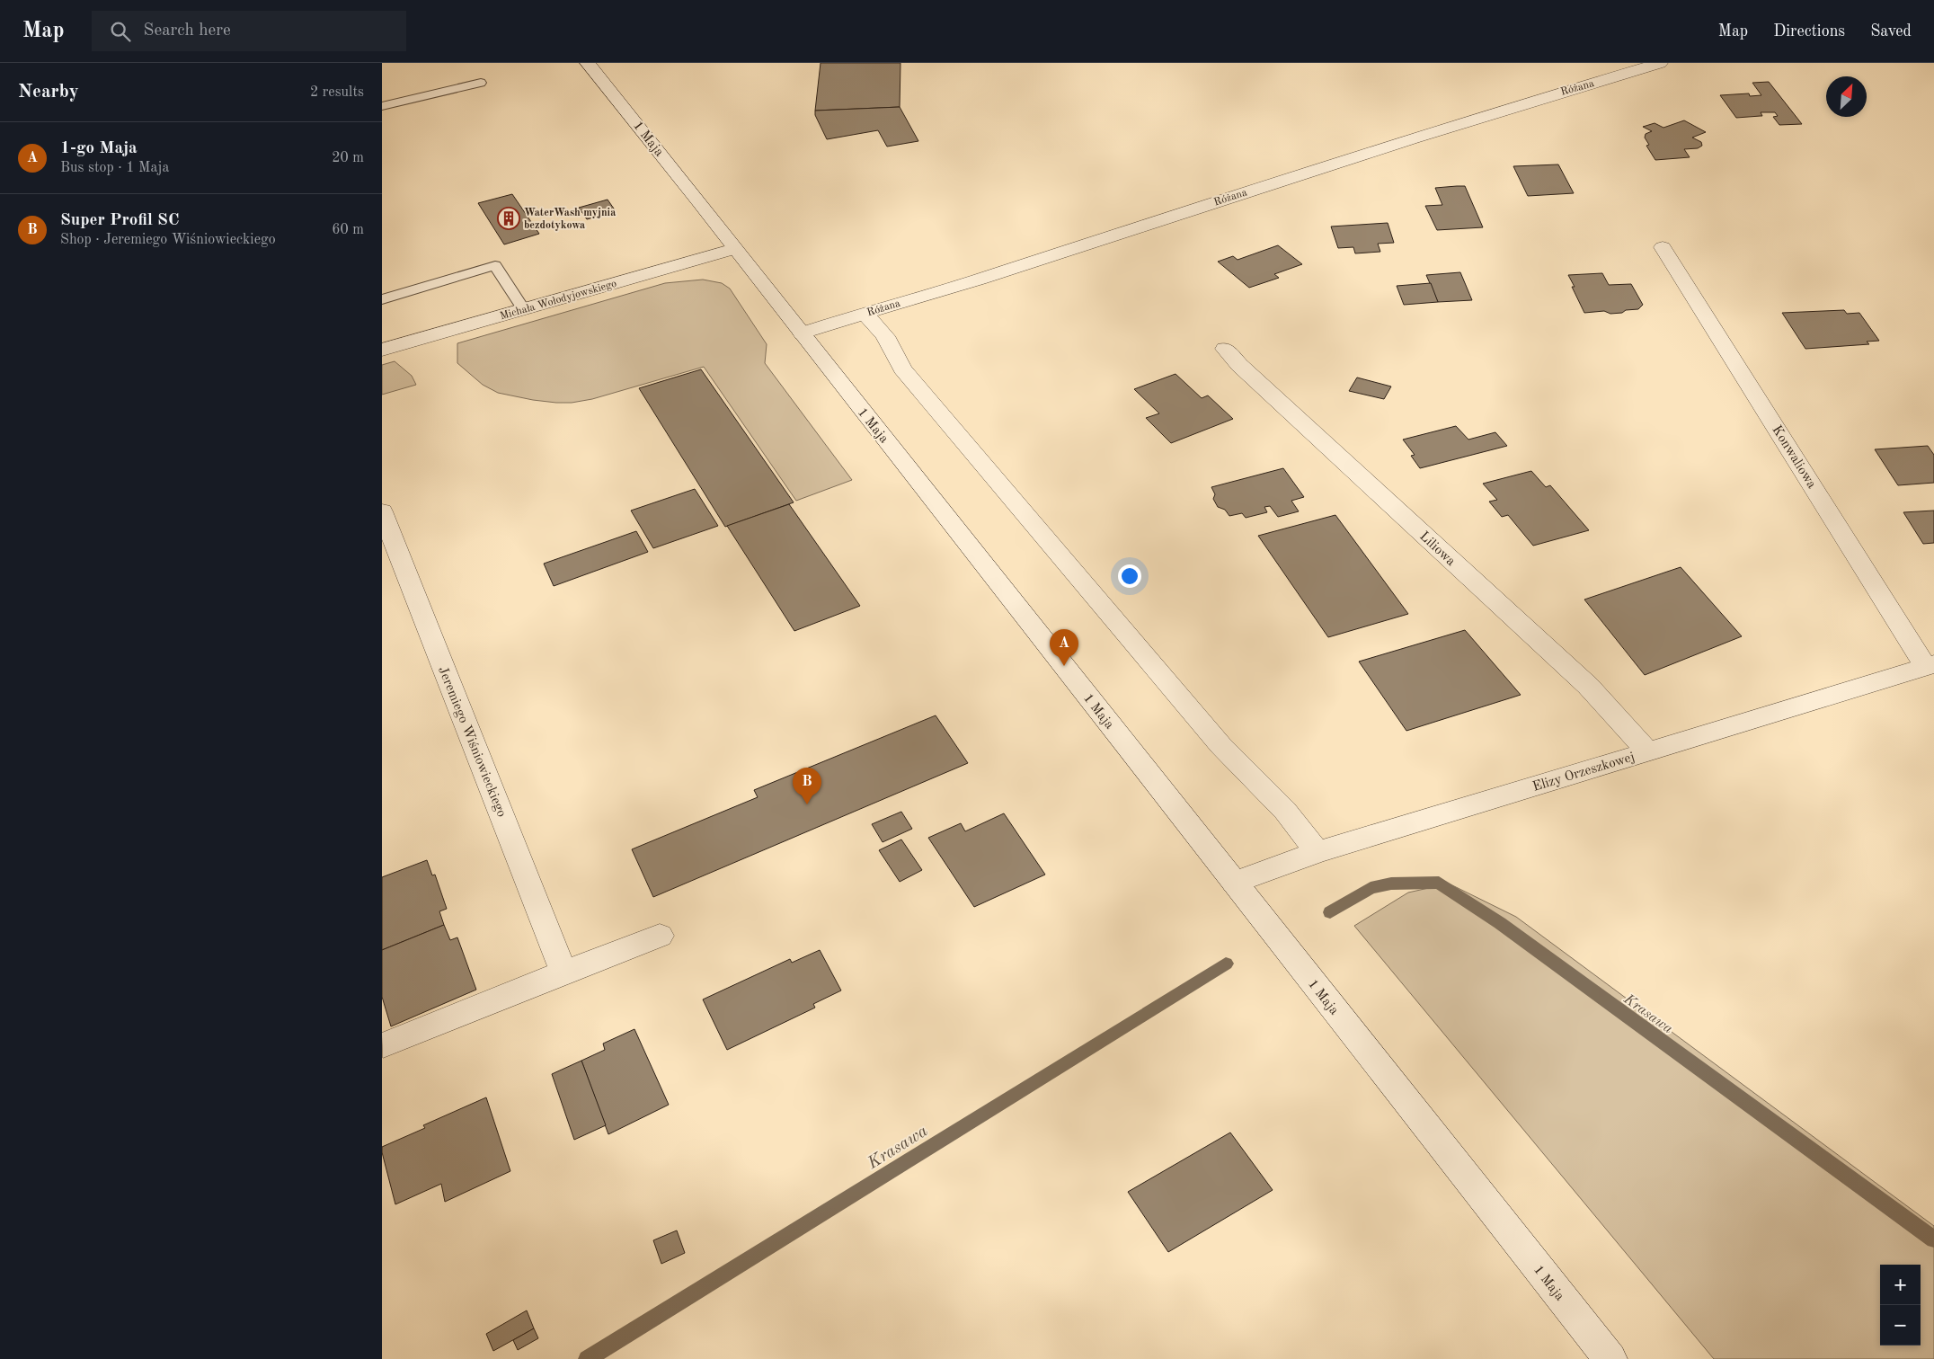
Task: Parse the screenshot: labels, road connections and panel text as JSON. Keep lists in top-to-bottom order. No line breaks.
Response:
{"streets":{"street":["Różana","1 Maja","Michała Wołodyjowskiego","Konwaliowa","Liliowa","Jeremiego Wiśniowieckiego","Elizy Orzeszkowej"]},"crossings":[["Różana","1 Maja"],["1 Maja","Michała Wołodyjowskiego"],["1 Maja","Elizy Orzeszkowej"],["Konwaliowa","Elizy Orzeszkowej"],["Liliowa","Elizy Orzeszkowej"]],"water":["Krasawa"],"places":{"building":["WaterWash myjnia bezdotykowa"]},"north":"top right","page":{"header":"Map","search":"Search here","nav":["Map","Directions","Saved"],"heading":["Nearby","2 results"],"list":[{"mark":"A","name":"1-go Maja","note":"Bus stop · 1 Maja","value":"20 m"},{"mark":"B","name":"Super Profil SC","note":"Shop · Jeremiego Wiśniowieckiego","value":"60 m"}],"pins":["A","B"],"map_buttons":["+","−"]}}
